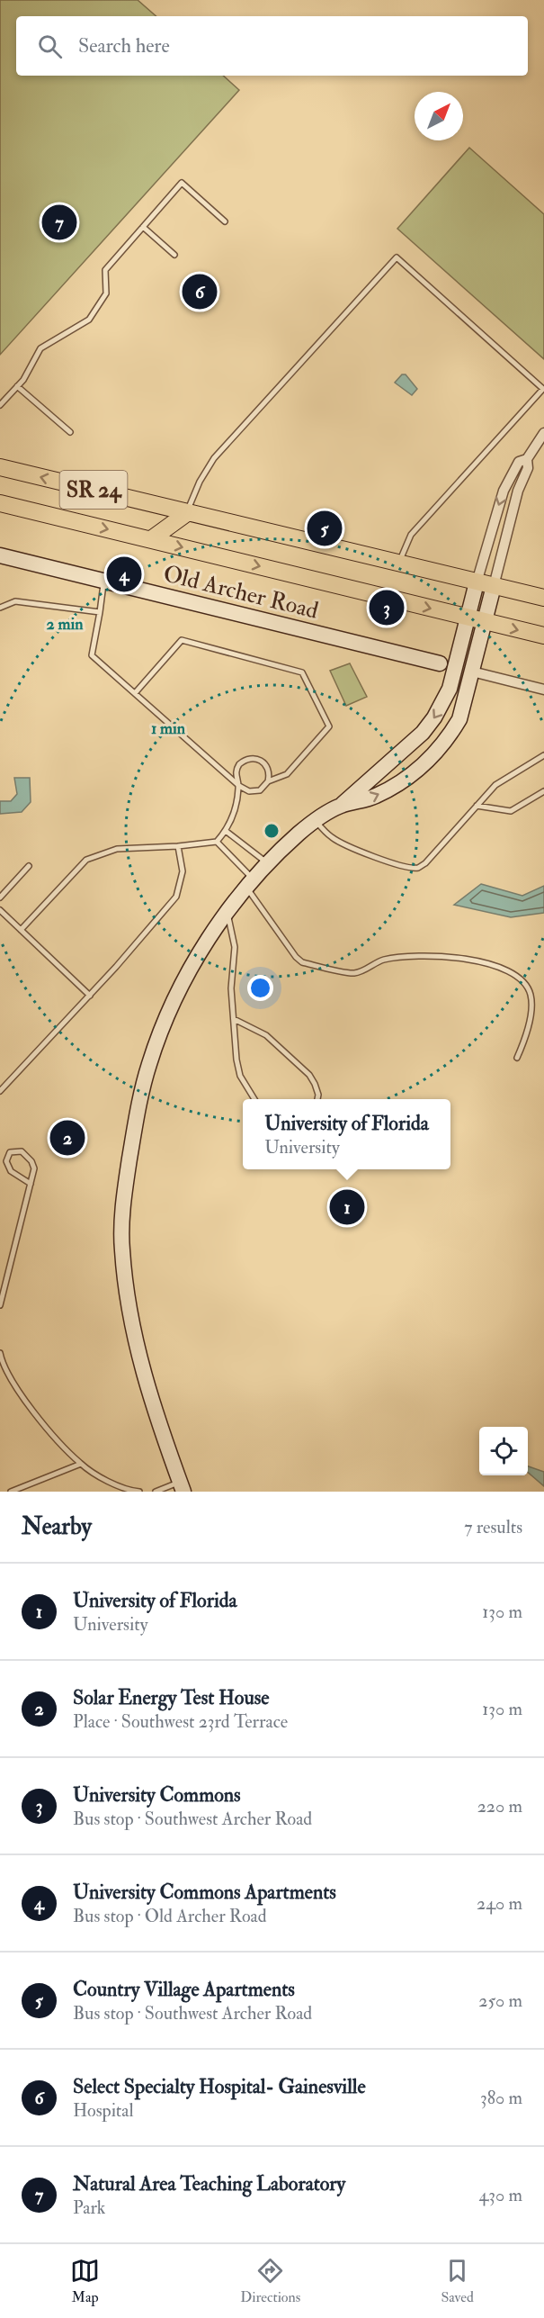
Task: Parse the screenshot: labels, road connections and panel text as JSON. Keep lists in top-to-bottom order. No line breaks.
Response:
{"streets":{"main road":["SR 24"],"street":["Old Archer Road"]},"north":"top right","page":{"search":"Search here","pins":["7","6","5","4","3","2","1"],"popup":["University of Florida","University"],"heading":["Nearby","7 results"],"list":[{"mark":"1","name":"University of Florida","note":"University","value":"130 m"},{"mark":"2","name":"Solar Energy Test House","note":"Place · Southwest 23rd Terrace","value":"130 m"},{"mark":"3","name":"University Commons","note":"Bus stop · Southwest Archer Road","value":"220 m"},{"mark":"4","name":"University Commons Apartments","note":"Bus stop · Old Archer Road","value":"240 m"},{"mark":"5","name":"Country Village Apartments","note":"Bus stop · Southwest Archer Road","value":"250 m"},{"mark":"6","name":"Select Specialty Hospital- Gainesville","note":"Hospital","value":"380 m"},{"mark":"7","name":"Natural Area Teaching Laboratory","note":"Park","value":"430 m"}],"nav":["Map","Directions","Saved"]},"rings":["2 min","1 min"]}
